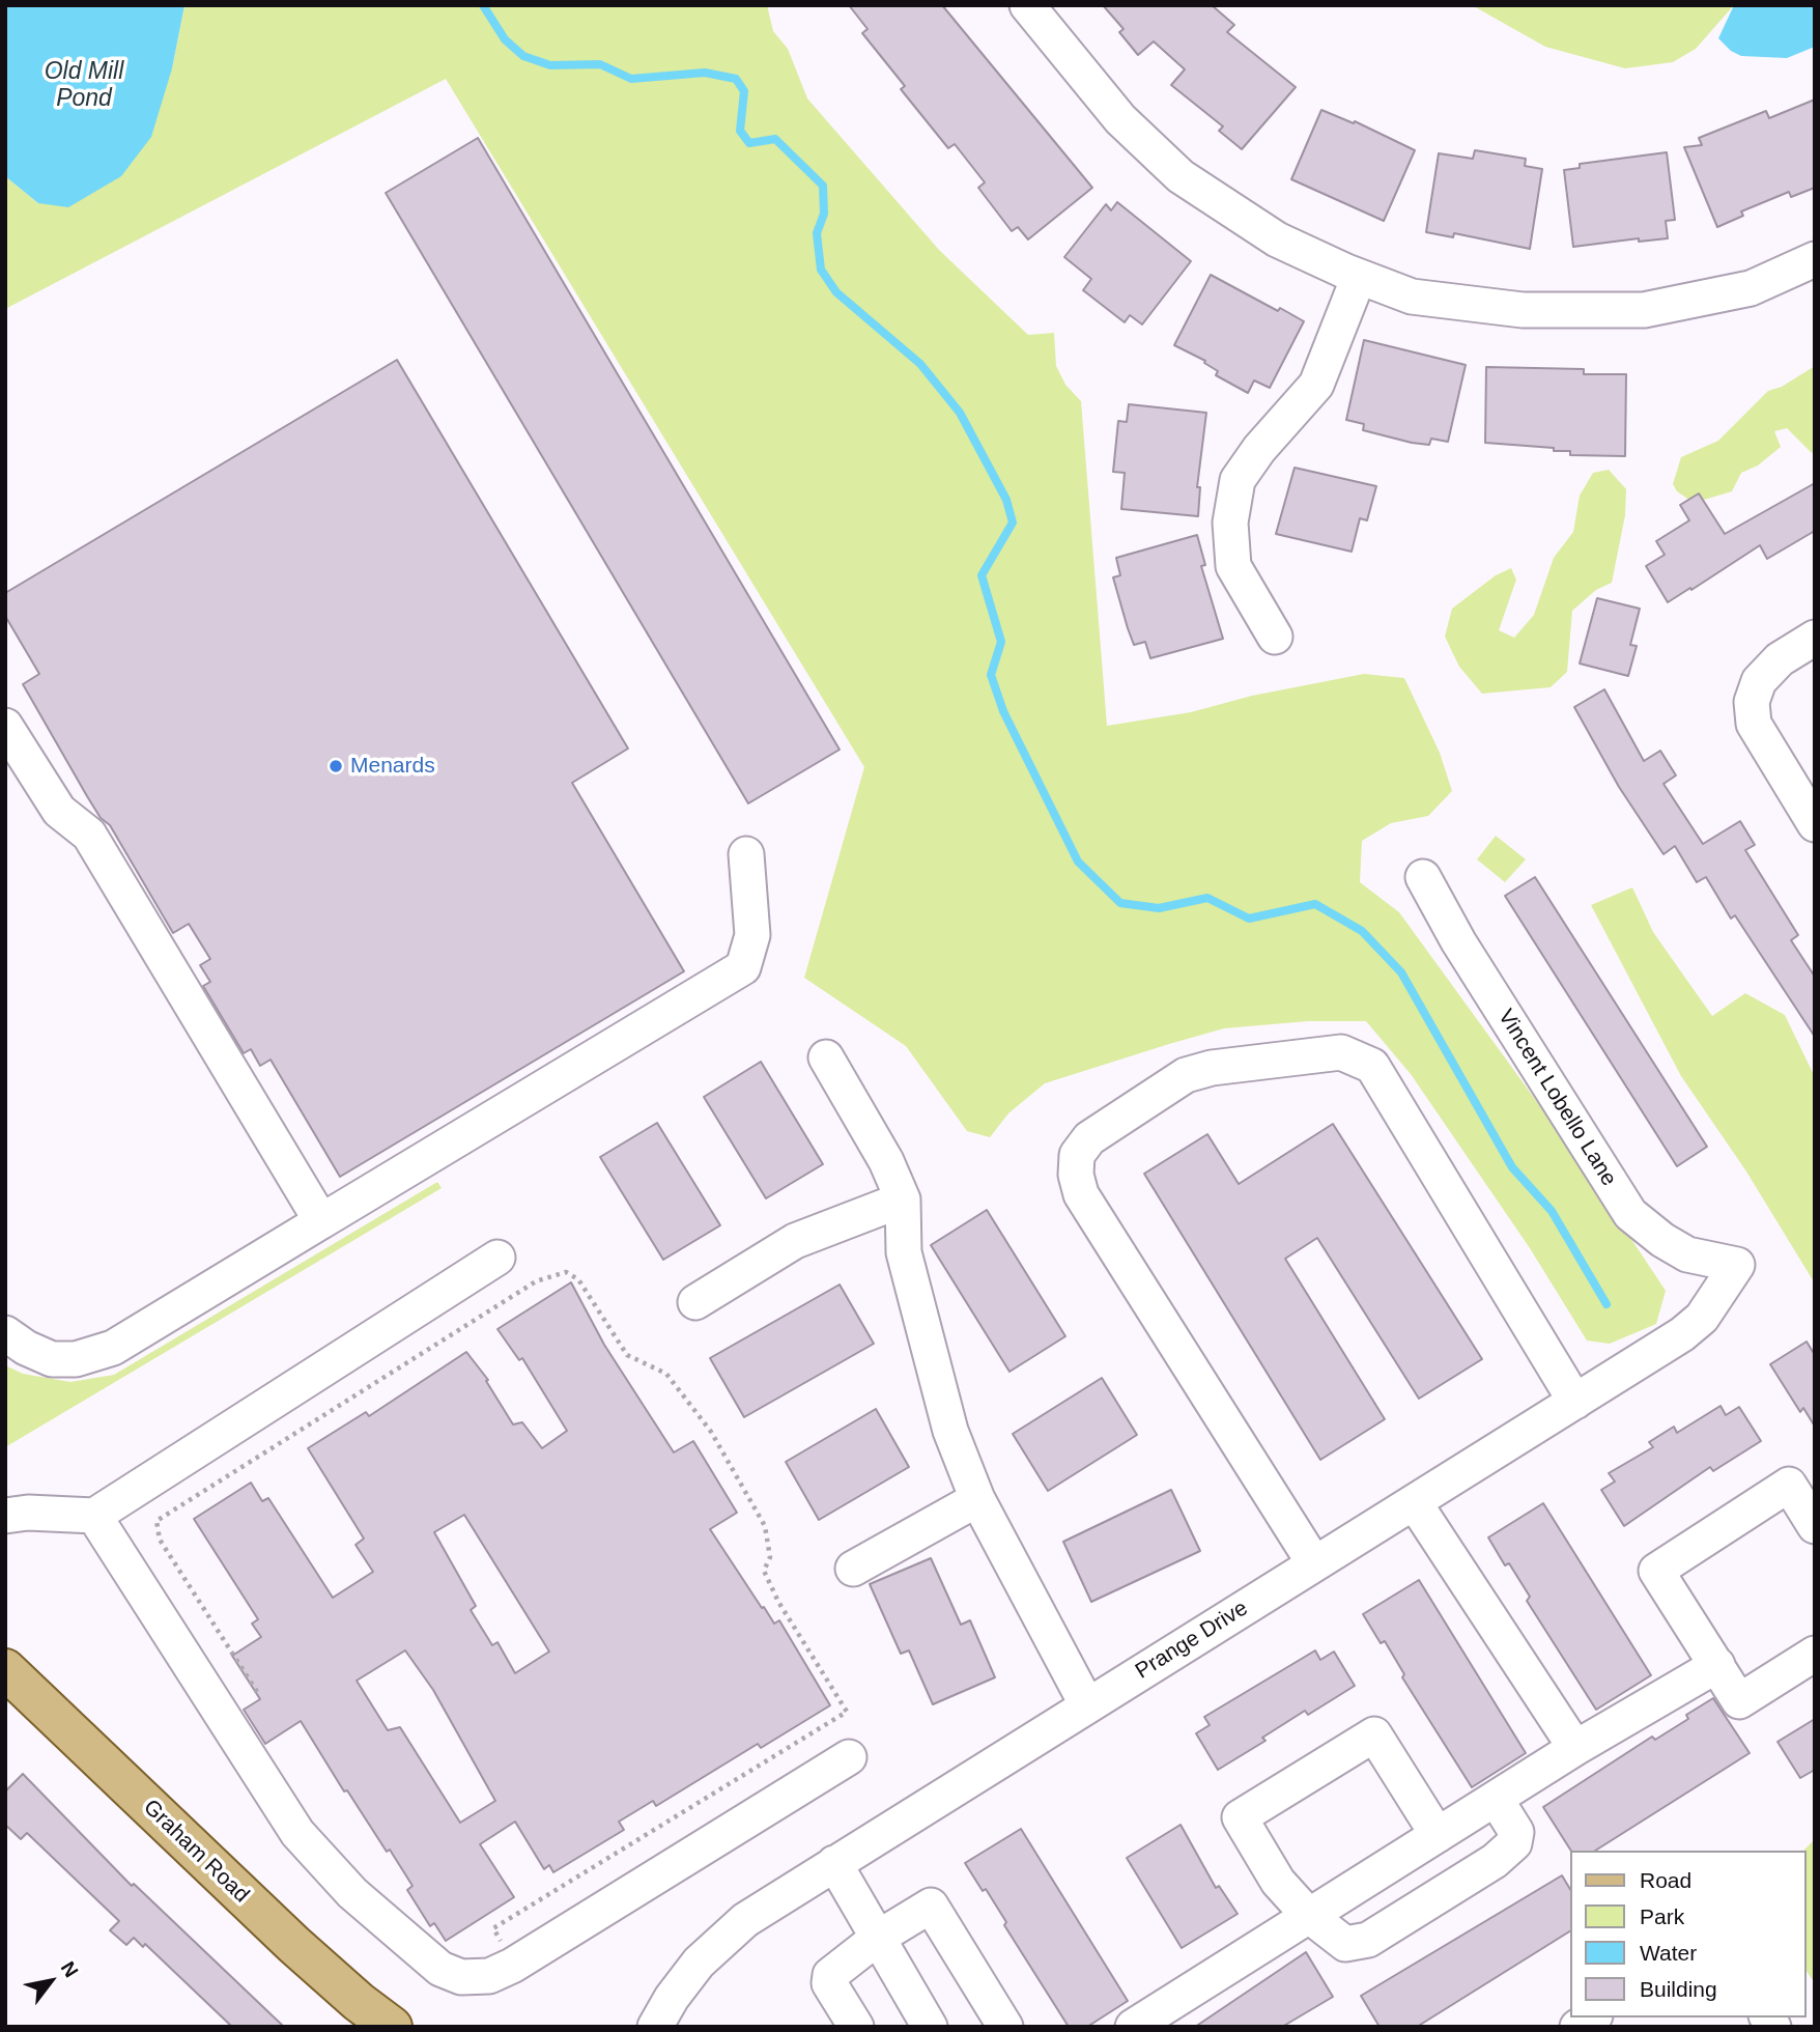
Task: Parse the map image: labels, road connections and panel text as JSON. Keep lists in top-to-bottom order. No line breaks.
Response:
{"streets":{"main road":["Graham Road"],"street":["Vincent Lobello Lane","Prange Drive"]},"crossings":[["Vincent Lobello Lane","Prange Drive"]],"water":["Old Mill Pond"],"places":["Menards"],"legend":["Road","Park","Water","Building"],"north":"top right"}
